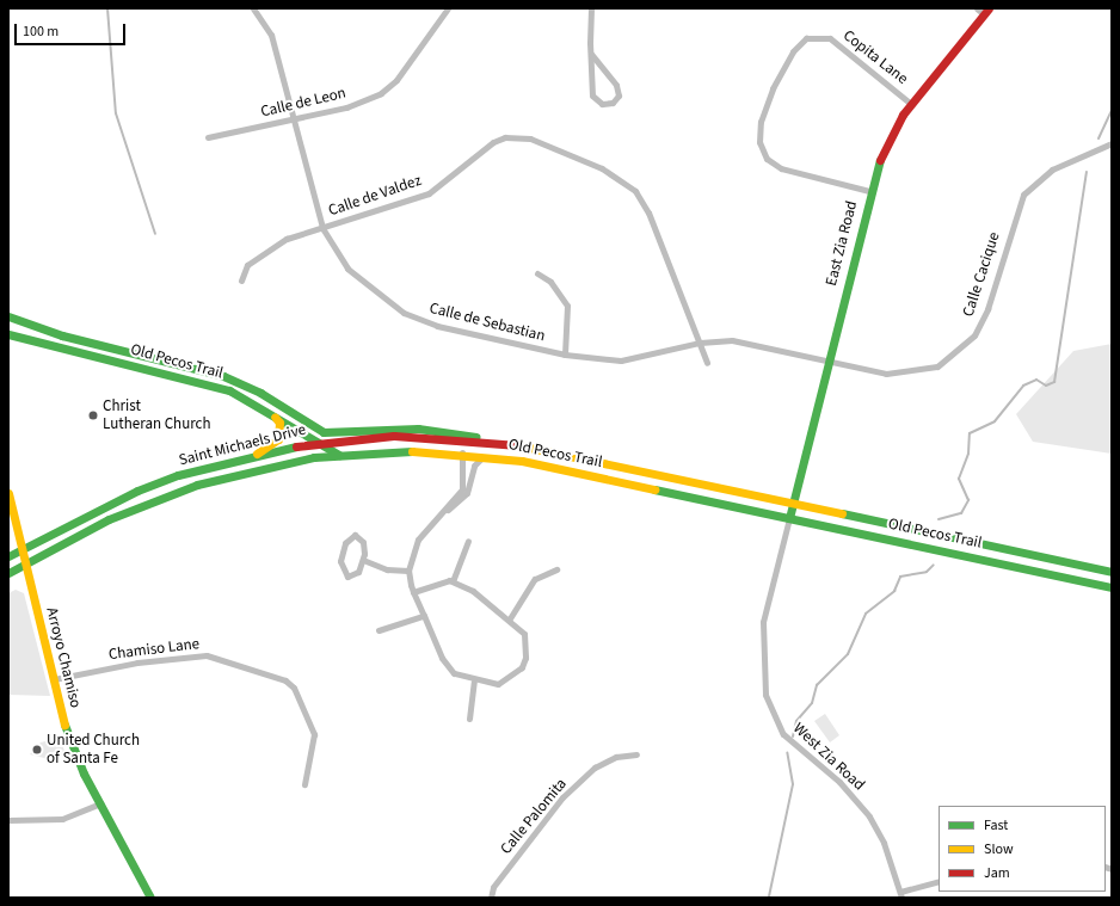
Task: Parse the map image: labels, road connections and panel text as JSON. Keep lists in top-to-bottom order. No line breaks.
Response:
{"streets":{"main road":["East Zia Road","Old Pecos Trail","Saint Michaels Drive","Arroyo Chamiso"],"street":["Copita Lane","Calle de Leon","Calle de Valdez","Calle Cacique","Calle de Sebastian","Chamiso Lane","West Zia Road","Calle Palomita"]},"crossings":[["Copita Lane","East Zia Road"],["Calle de Leon","Calle de Sebastian"],["Calle de Valdez","Calle de Sebastian"],["East Zia Road","Calle Cacique"],["East Zia Road","Calle de Sebastian"],["East Zia Road","Old Pecos Trail"],["East Zia Road","West Zia Road"],["Calle Cacique","Calle de Sebastian"],["Old Pecos Trail","Saint Michaels Drive"],["Old Pecos Trail","West Zia Road"],["Saint Michaels Drive","Arroyo Chamiso"],["Chamiso Lane","Arroyo Chamiso"]],"places":["Christ Lutheran Church","United Church of Santa Fe"],"legend":["Fast","Slow","Jam"],"scale_bar":"100 m"}
